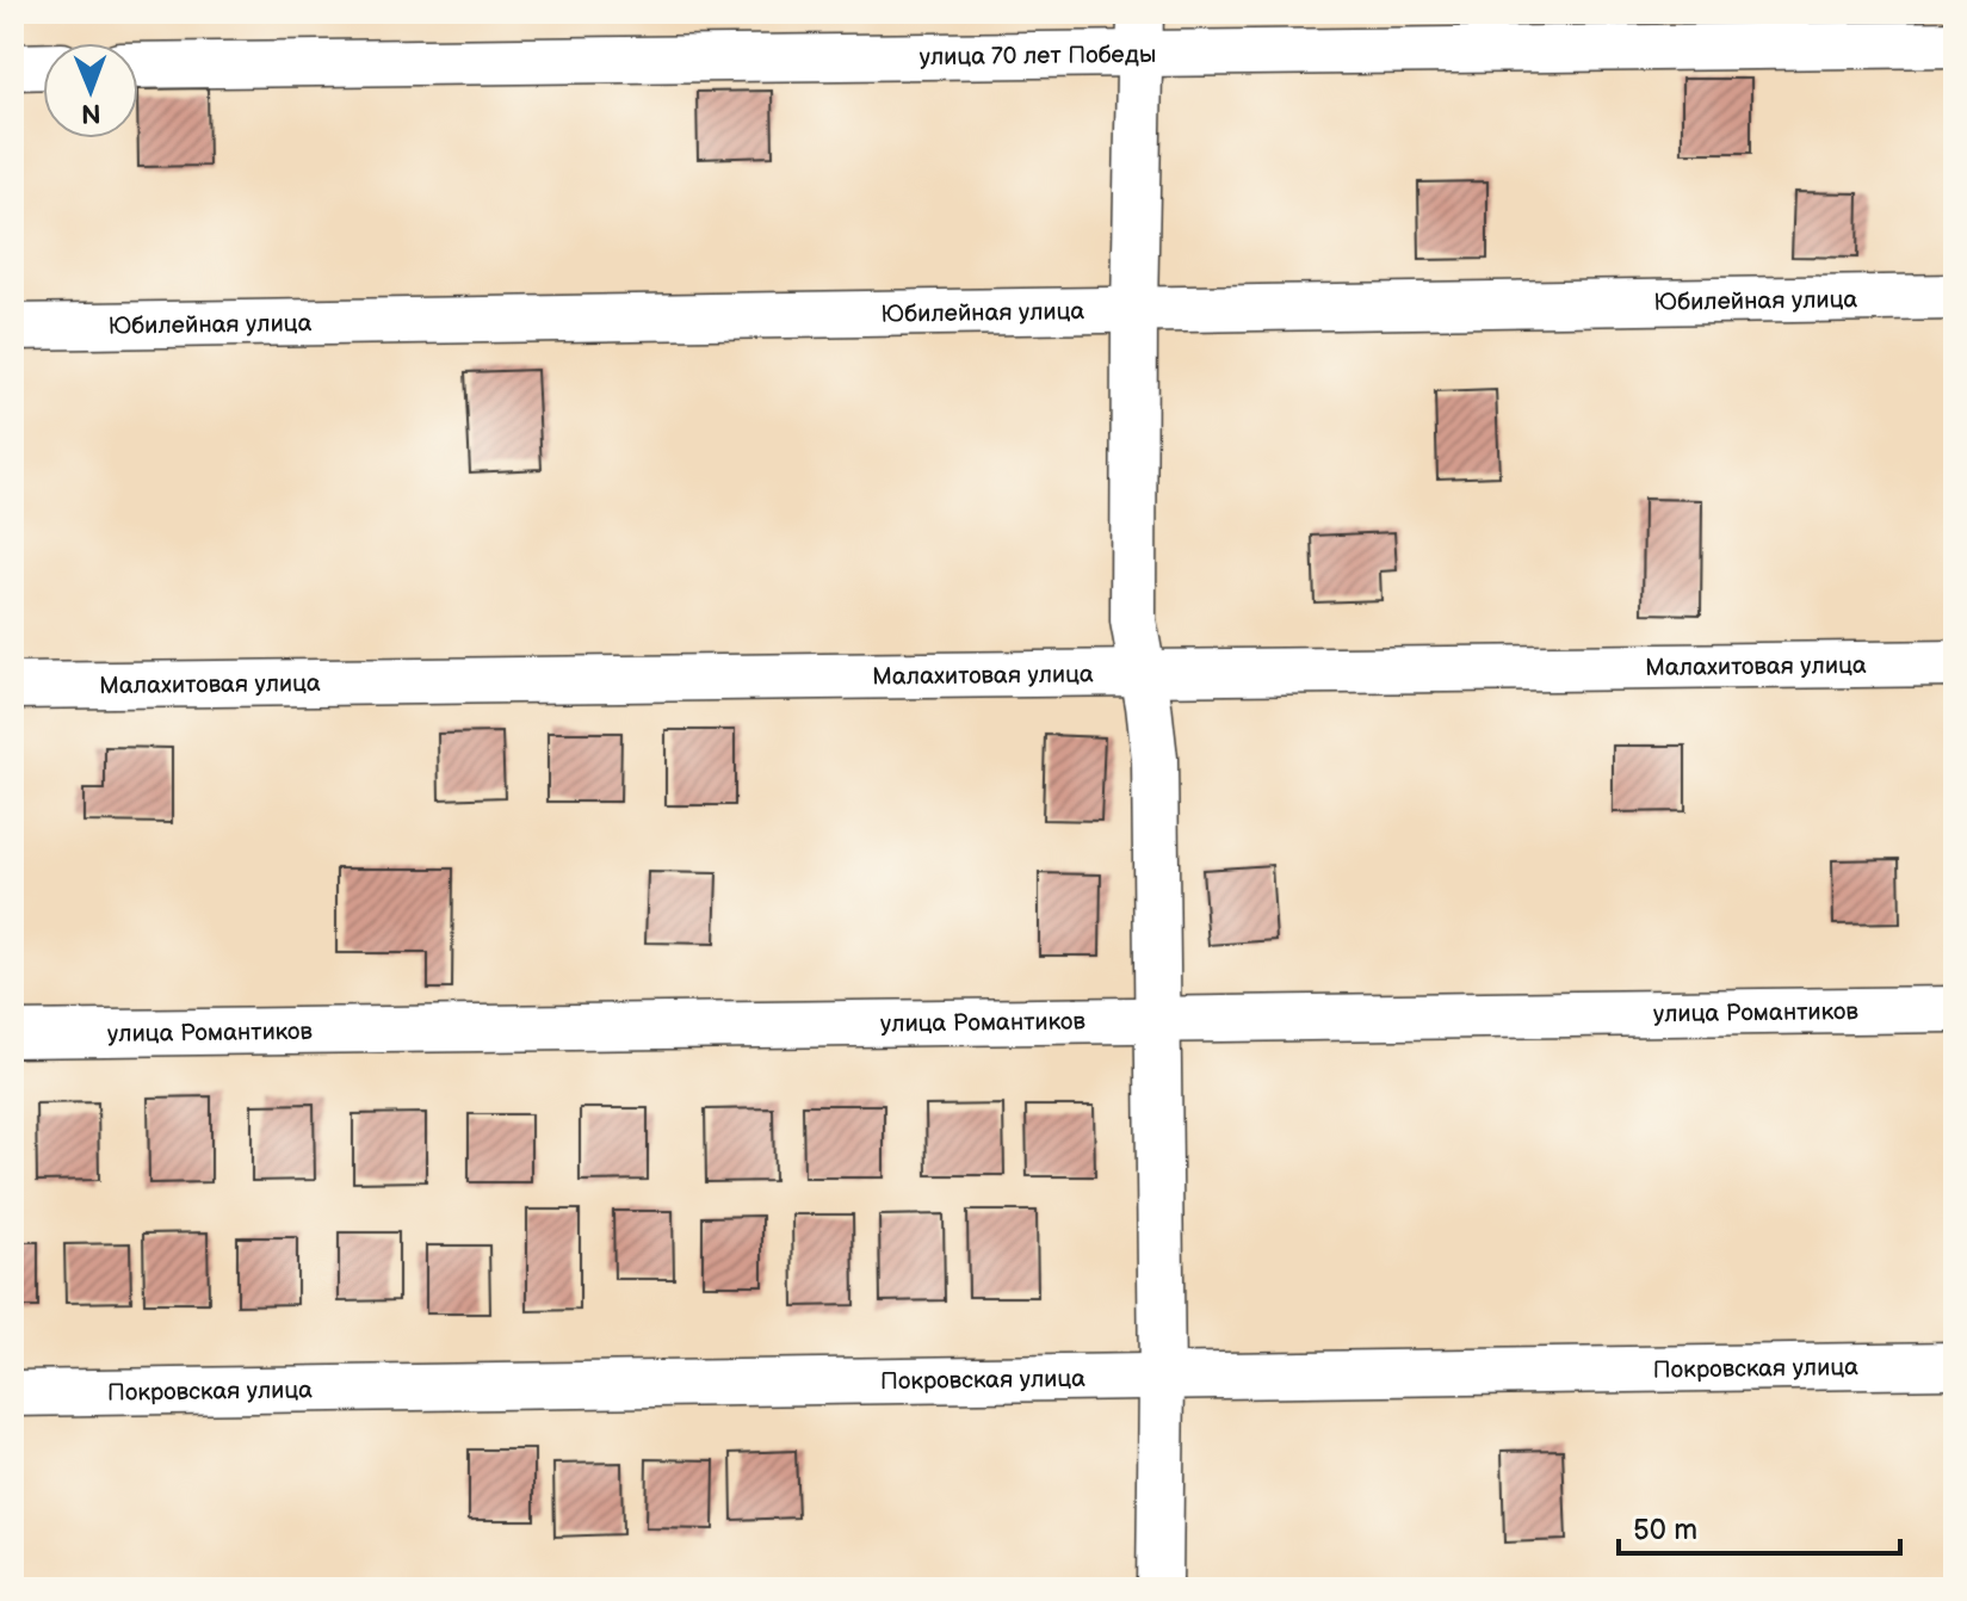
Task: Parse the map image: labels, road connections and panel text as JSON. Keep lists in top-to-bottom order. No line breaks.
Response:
{"streets":{"street":["улица 70 лет Победы","Юбилейная улица","Малахитовая улица","улица Романтиков","Покровская улица"]},"scale_bar":"50 m","north":"bottom"}
